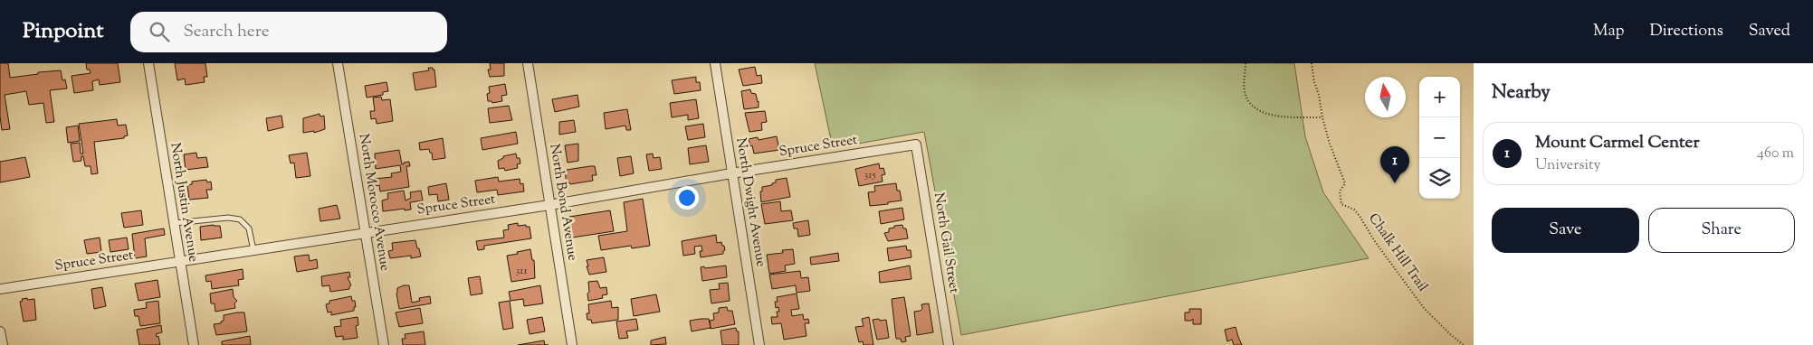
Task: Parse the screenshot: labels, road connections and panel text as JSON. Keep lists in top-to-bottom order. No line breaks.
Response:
{"streets":{"street":["Spruce Street","North Justin Avenue","North Morocco Avenue","North Bond Avenue","North Dwight Avenue","North Gail Street"],"path":["Chalk Hill Trail"]},"crossings":[["Spruce Street","North Justin Avenue"],["Spruce Street","North Morocco Avenue"],["Spruce Street","North Bond Avenue"],["Spruce Street","North Dwight Avenue"],["Spruce Street","North Gail Street"]],"house_numbers":["315","311"],"north":"top","page":{"header":"Pinpoint","search":"Search here","nav":["Map","Directions","Saved"],"heading":"Nearby","map_buttons":["+","−"],"list":[{"mark":"1","name":"Mount Carmel Center","note":"University","value":"460 m"}],"pins":"1","buttons":["Save","Share"]}}
